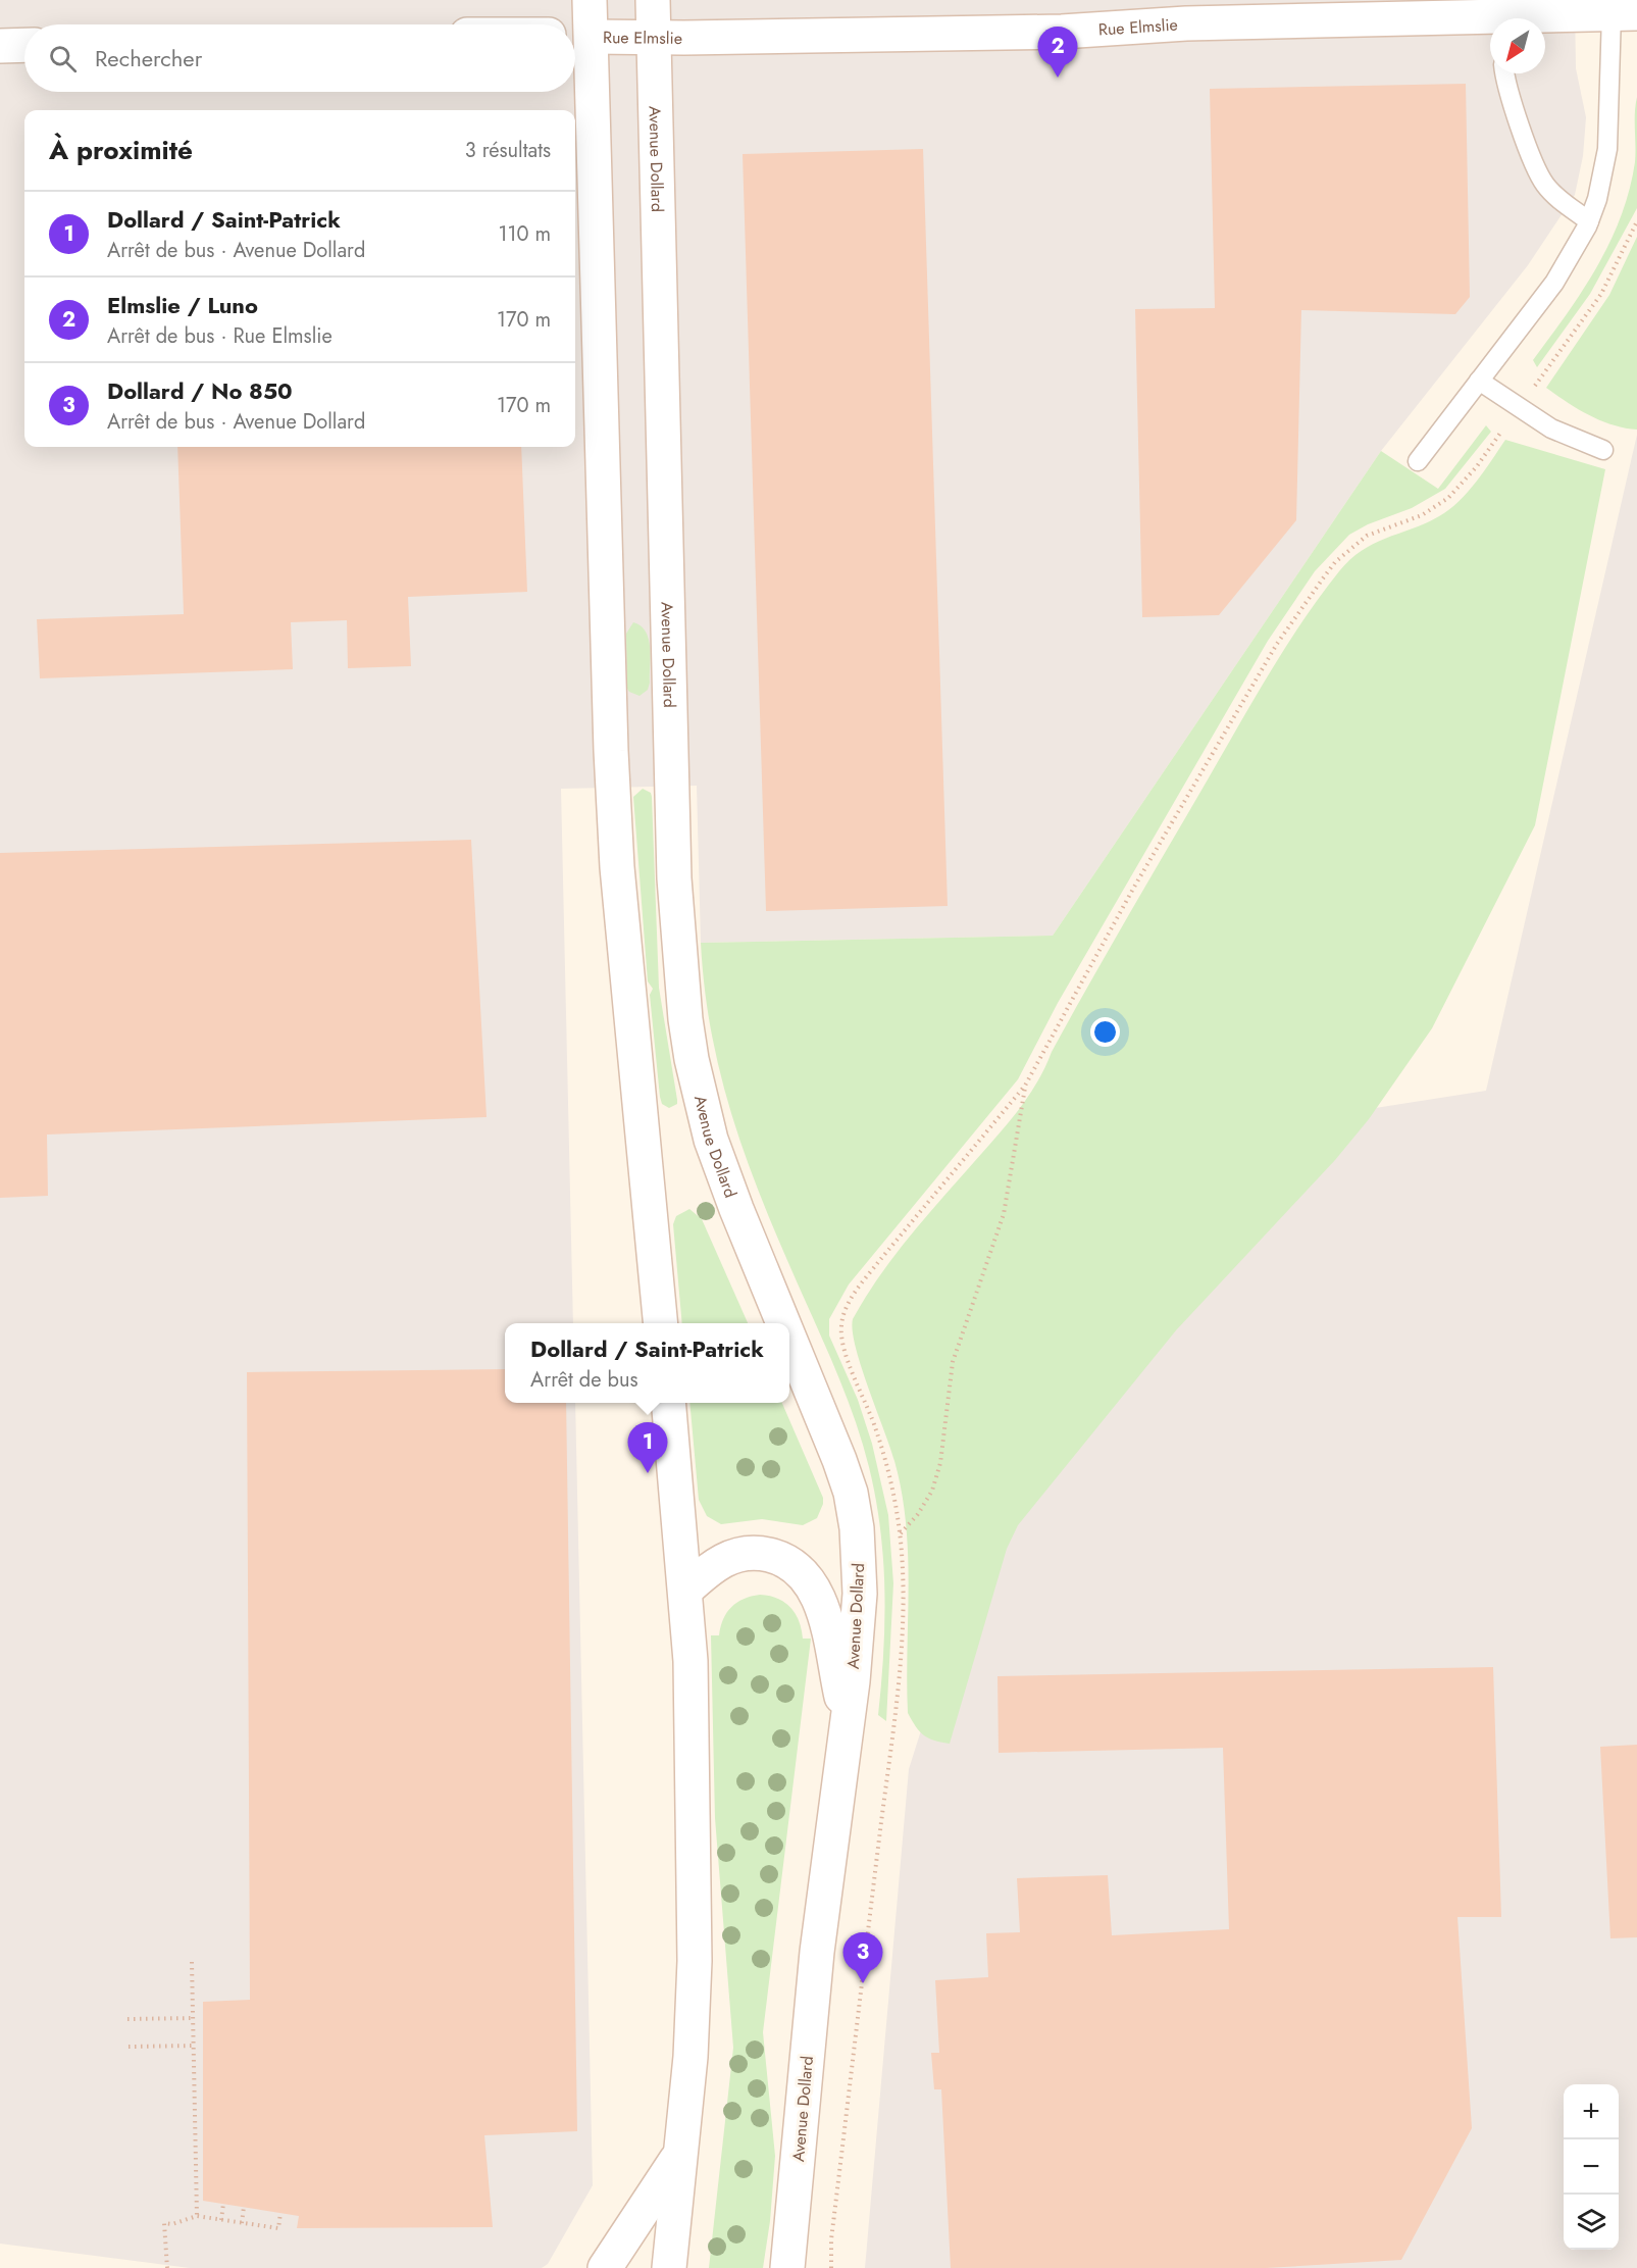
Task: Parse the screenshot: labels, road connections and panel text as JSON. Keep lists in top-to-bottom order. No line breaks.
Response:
{"streets":{"main road":["Rue Elmslie","Avenue Dollard"]},"crossings":[["Rue Elmslie","Avenue Dollard"]],"north":"bottom left","page":{"search":"Rechercher","pins":["2","1","3"],"heading":["À proximité","3 résultats"],"list":[{"mark":"1","name":"Dollard / Saint-Patrick","note":"Arrêt de bus · Avenue Dollard","value":"110 m"},{"mark":"2","name":"Elmslie / Luno","note":"Arrêt de bus · Rue Elmslie","value":"170 m"},{"mark":"3","name":"Dollard / No 850","note":"Arrêt de bus · Avenue Dollard","value":"170 m"}],"popup":["Dollard / Saint-Patrick","Arrêt de bus"],"map_buttons":["+","−"]}}
